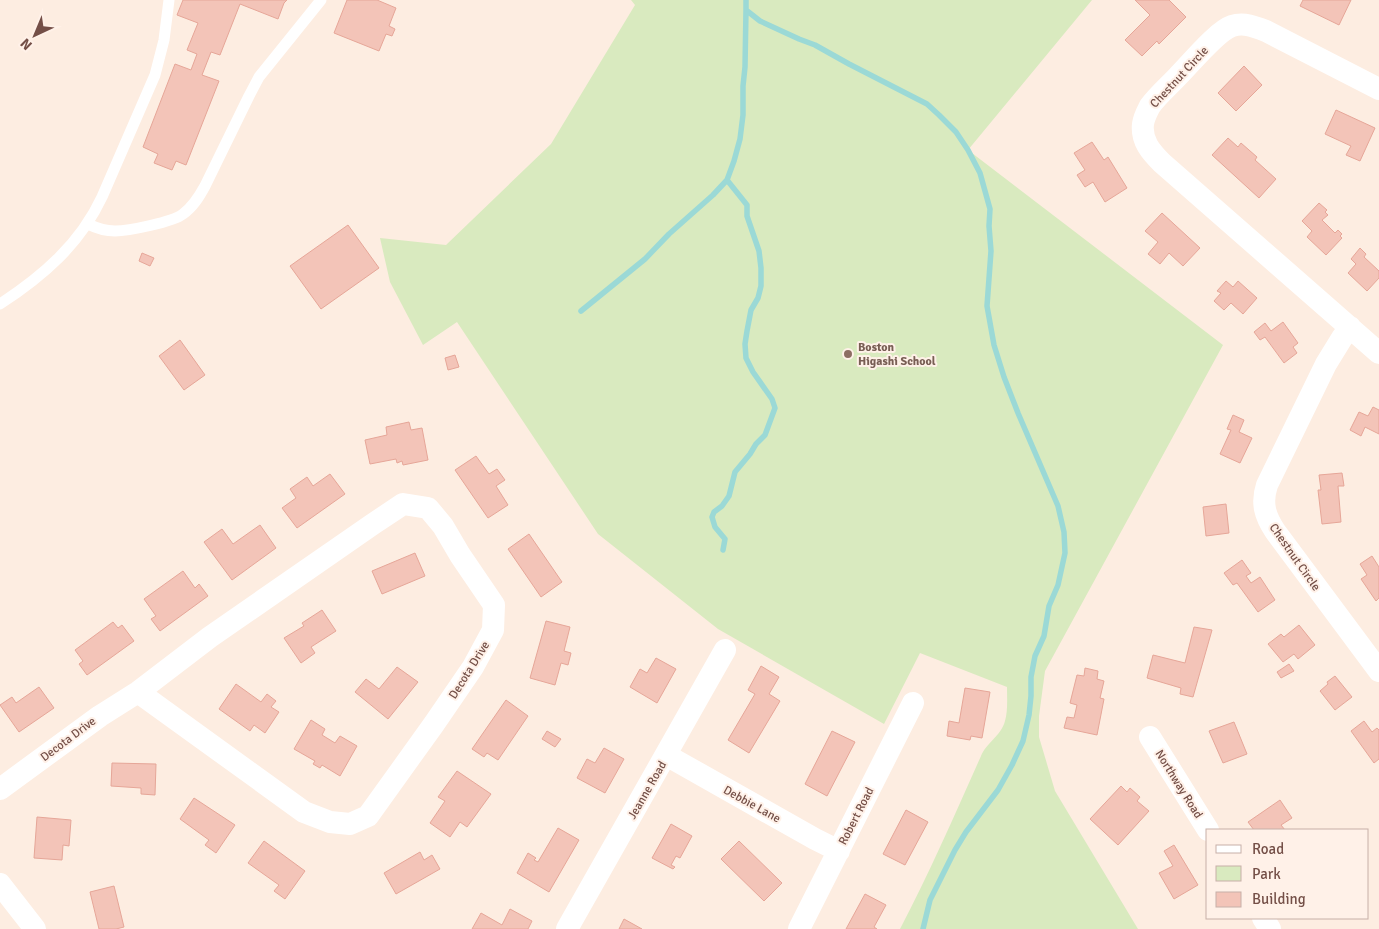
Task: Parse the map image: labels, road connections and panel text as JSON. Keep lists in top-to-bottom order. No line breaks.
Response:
{"streets":{"street":["Chestnut Circle","Decota Drive","Northway Road","Jeanne Road","Debbie Lane","Robert Road"]},"crossings":[["Jeanne Road","Debbie Lane"],["Debbie Lane","Robert Road"]],"places":["Boston Higashi School"],"legend":["Road","Park","Building"],"north":"bottom left"}
